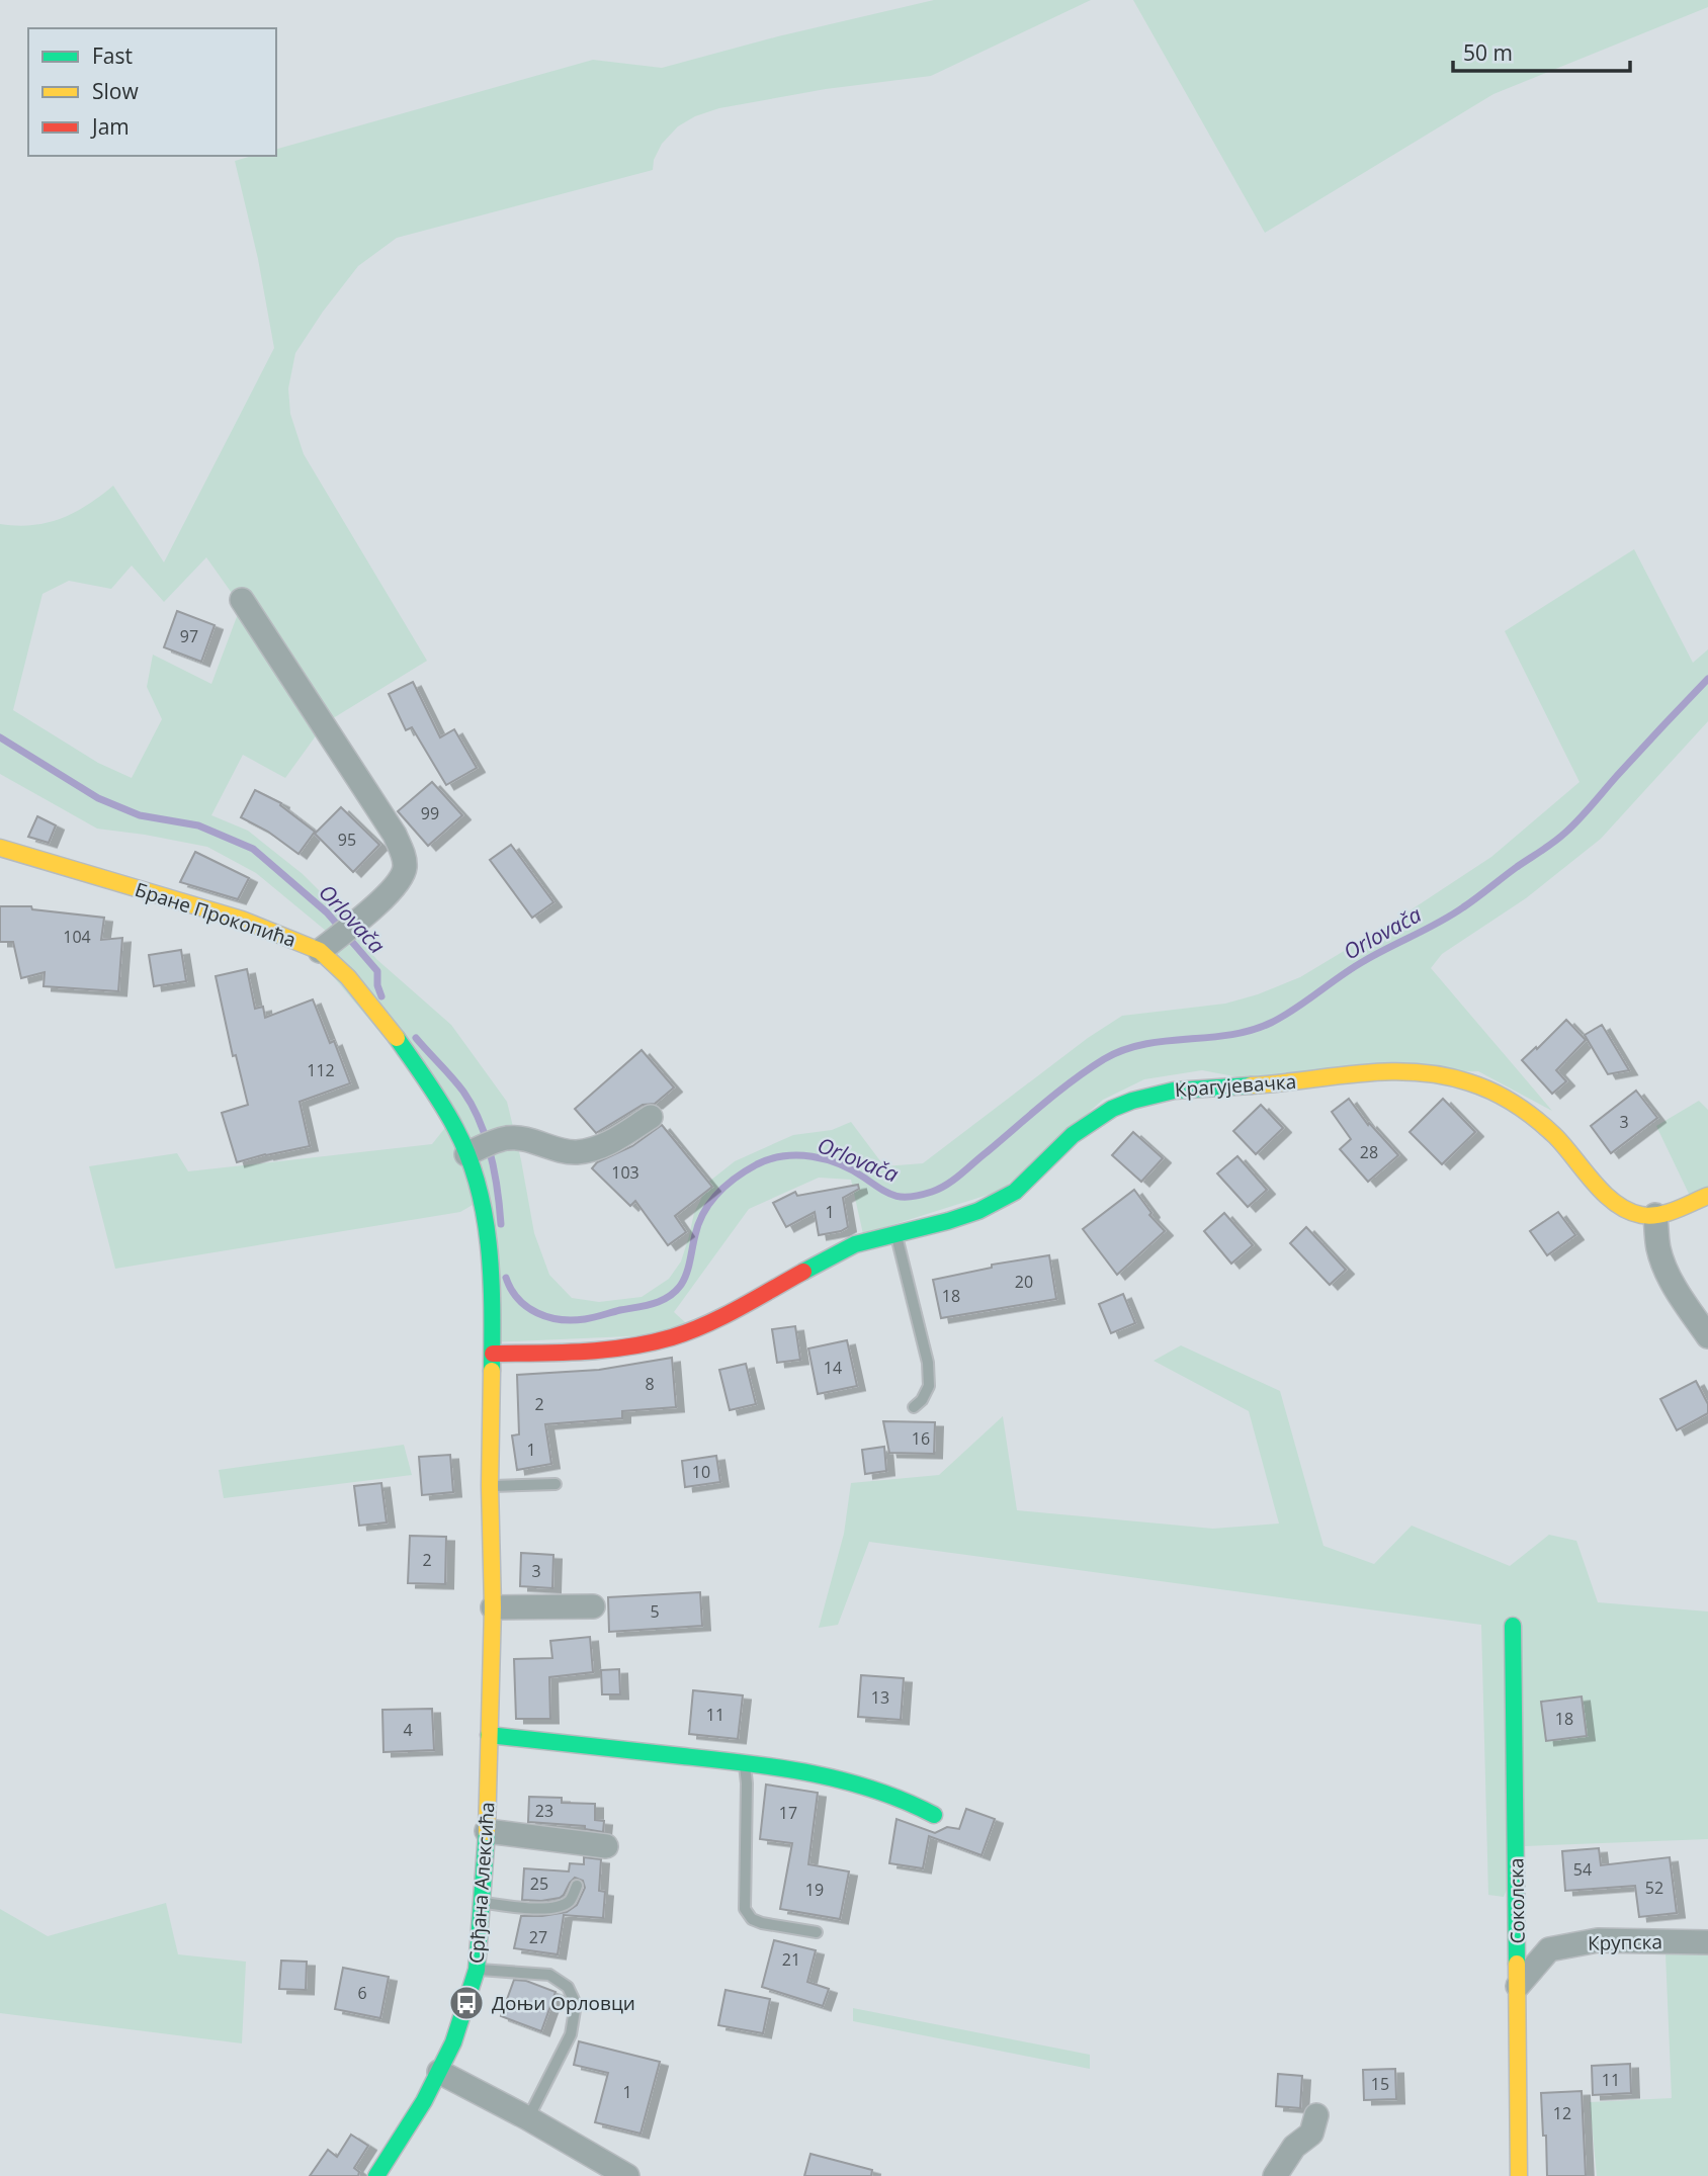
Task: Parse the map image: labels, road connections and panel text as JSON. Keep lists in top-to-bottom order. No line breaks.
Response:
{"streets":{"street":["Бране Прокопића","Крагујевачка","Срђана Алексића","Соколска","Крупска"]},"crossings":[["Бране Прокопића","Крагујевачка"],["Бране Прокопића","Срђана Алексића"],["Крагујевачка","Срђана Алексића"],["Соколска","Крупска"]],"water":["Orlovača"],"places":{"bus stop":["Доњи Орловци"]},"house_numbers":["97","99","95","104","112","3","28","103","1","20","18","14","8","2","16","1","10","2","3","5","13","11","18","4","23","17","54","25","52","19","27","21","6","11","15","1","12"],"legend":["Fast","Slow","Jam"],"scale_bar":"50 m"}
